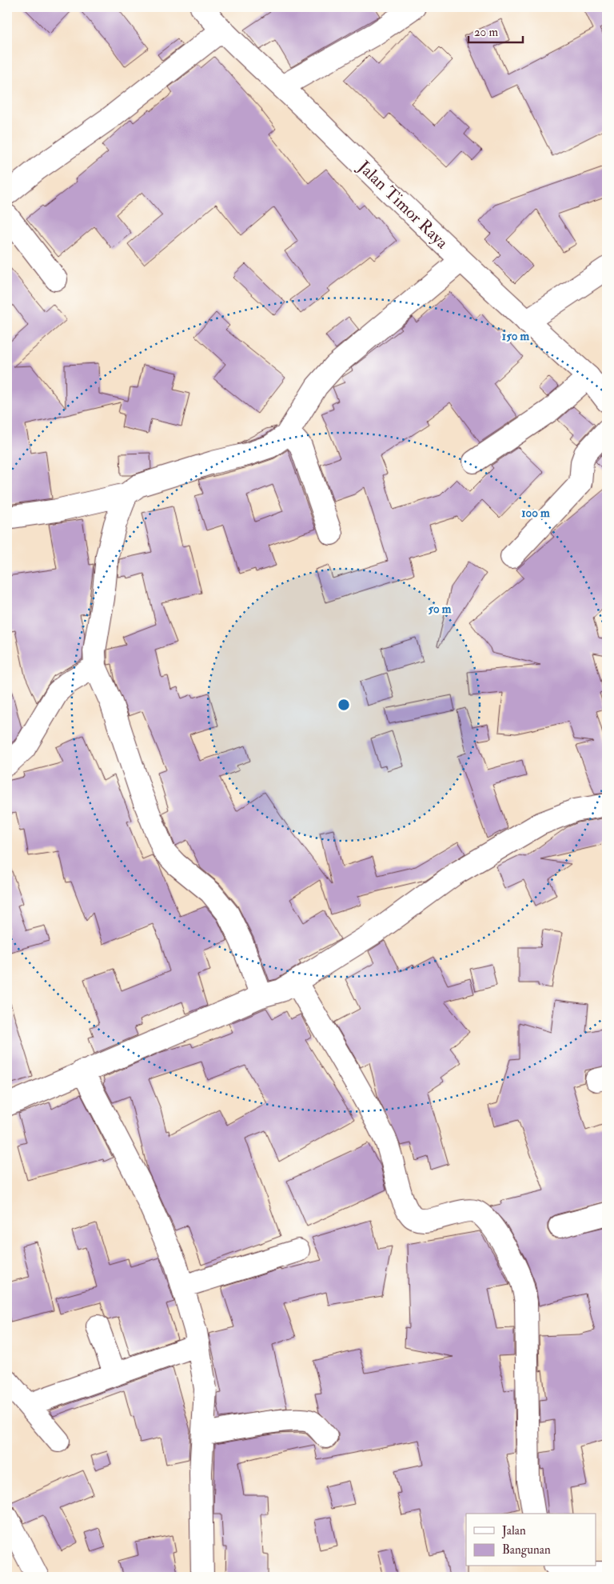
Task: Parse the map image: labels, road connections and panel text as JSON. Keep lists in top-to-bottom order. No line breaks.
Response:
{"streets":{"main road":["Jalan Timor Raya"]},"legend":["Jalan","Bangunan"],"scale_bar":"20 m","rings":["150 m","100 m","50 m"]}
